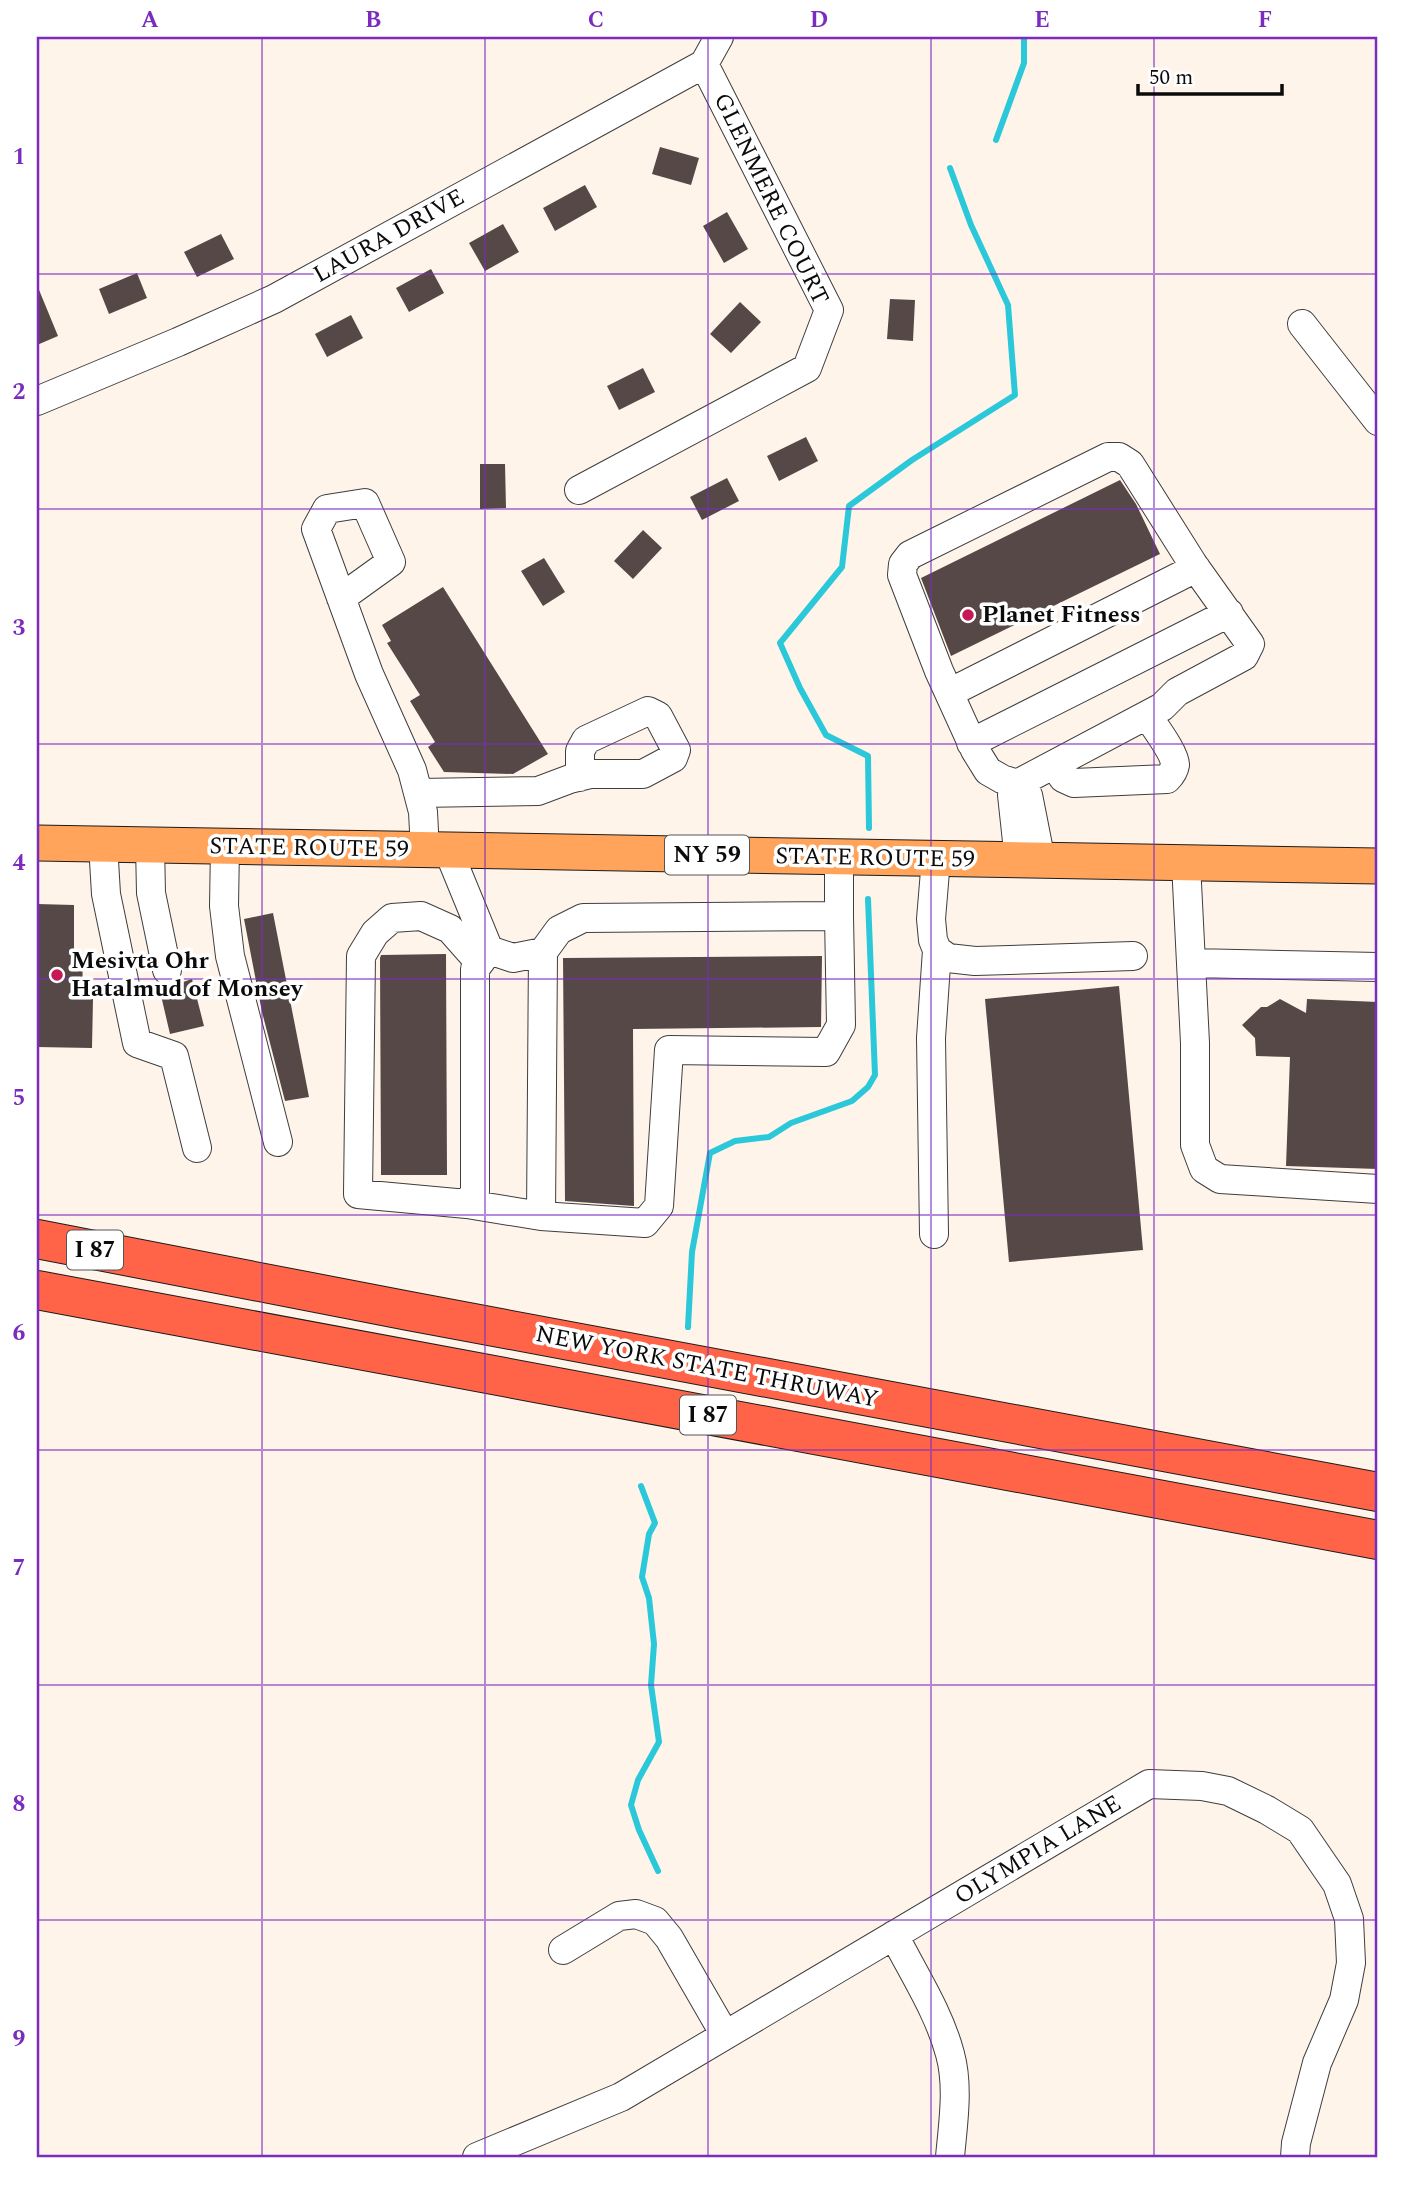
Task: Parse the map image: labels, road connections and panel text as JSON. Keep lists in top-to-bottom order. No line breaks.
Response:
{"streets":{"highway":["I 87","NEW YORK STATE THRUWAY"],"main road":["STATE ROUTE 59","NY 59"],"street":["GLENMERE COURT","LAURA DRIVE","OLYMPIA LANE"]},"crossings":[["GLENMERE COURT","LAURA DRIVE"]],"places":["Planet Fitness","Mesivta Ohr Hatalmud of Monsey"],"scale_bar":"50 m","grid":{"columns":["A","B","C","D","E","F"],"rows":["1","2","3","4","5","6","7","8","9"]}}
